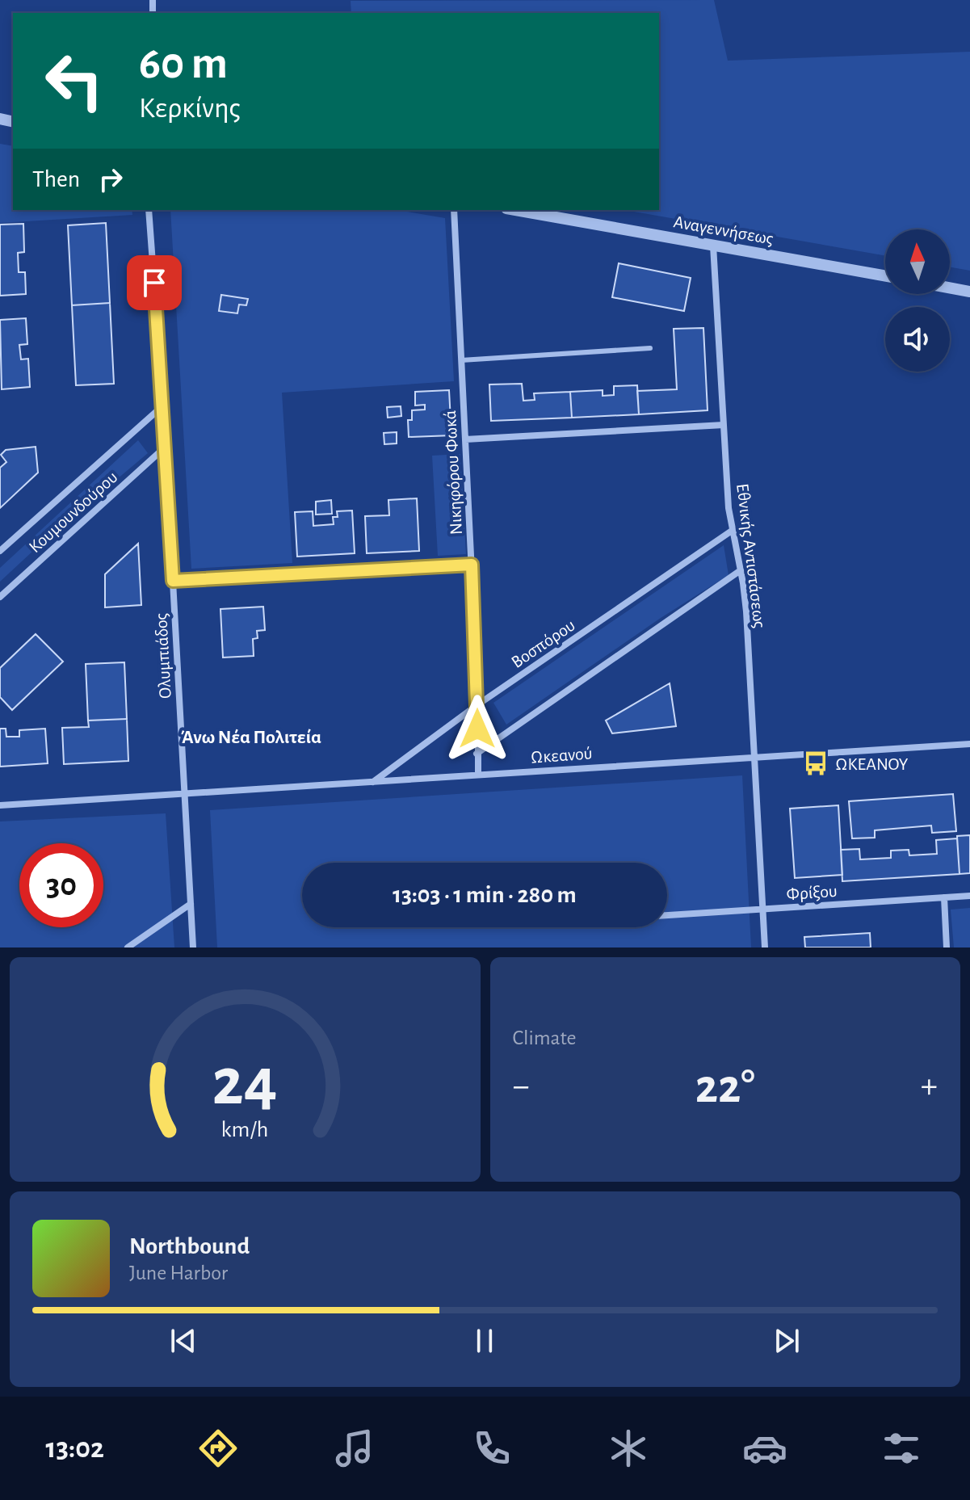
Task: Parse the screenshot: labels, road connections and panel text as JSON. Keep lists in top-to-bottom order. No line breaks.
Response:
{"streets":{"street":["Αναγεννήσεως","Νικηφόρου Φωκά","Κουμουνδούρου","Εθνικής Αντιστάσεως","Βοσπόρου","Ολυμπιάδος","Ωκεανού","Φρίξου"]},"crossings":[["Αναγεννήσεως","Εθνικής Αντιστάσεως"],["Νικηφόρου Φωκά","Βοσπόρου"],["Νικηφόρου Φωκά","Ωκεανού"],["Κουμουνδούρου","Ολυμπιάδος"],["Εθνικής Αντιστάσεως","Βοσπόρου"],["Εθνικής Αντιστάσεως","Ωκεανού"],["Εθνικής Αντιστάσεως","Φρίξου"],["Βοσπόρου","Ωκεανού"],["Ολυμπιάδος","Ωκεανού"]],"districts":["Άνω Νέα Πολιτεία"],"places":{"bus stop":["ΩΚΕΑΝΟΥ"]},"north":"top","page":{"turn":["60 m","Κερκίνης"],"then":"Then","limit":"30","trip":"13:03 · 1 min · 280 m","tile":"Climate","heat":["−","22°","+"],"song":["Northbound","June Harbor"],"tabs":"13:02","gauge":["24","km/h"]}}
